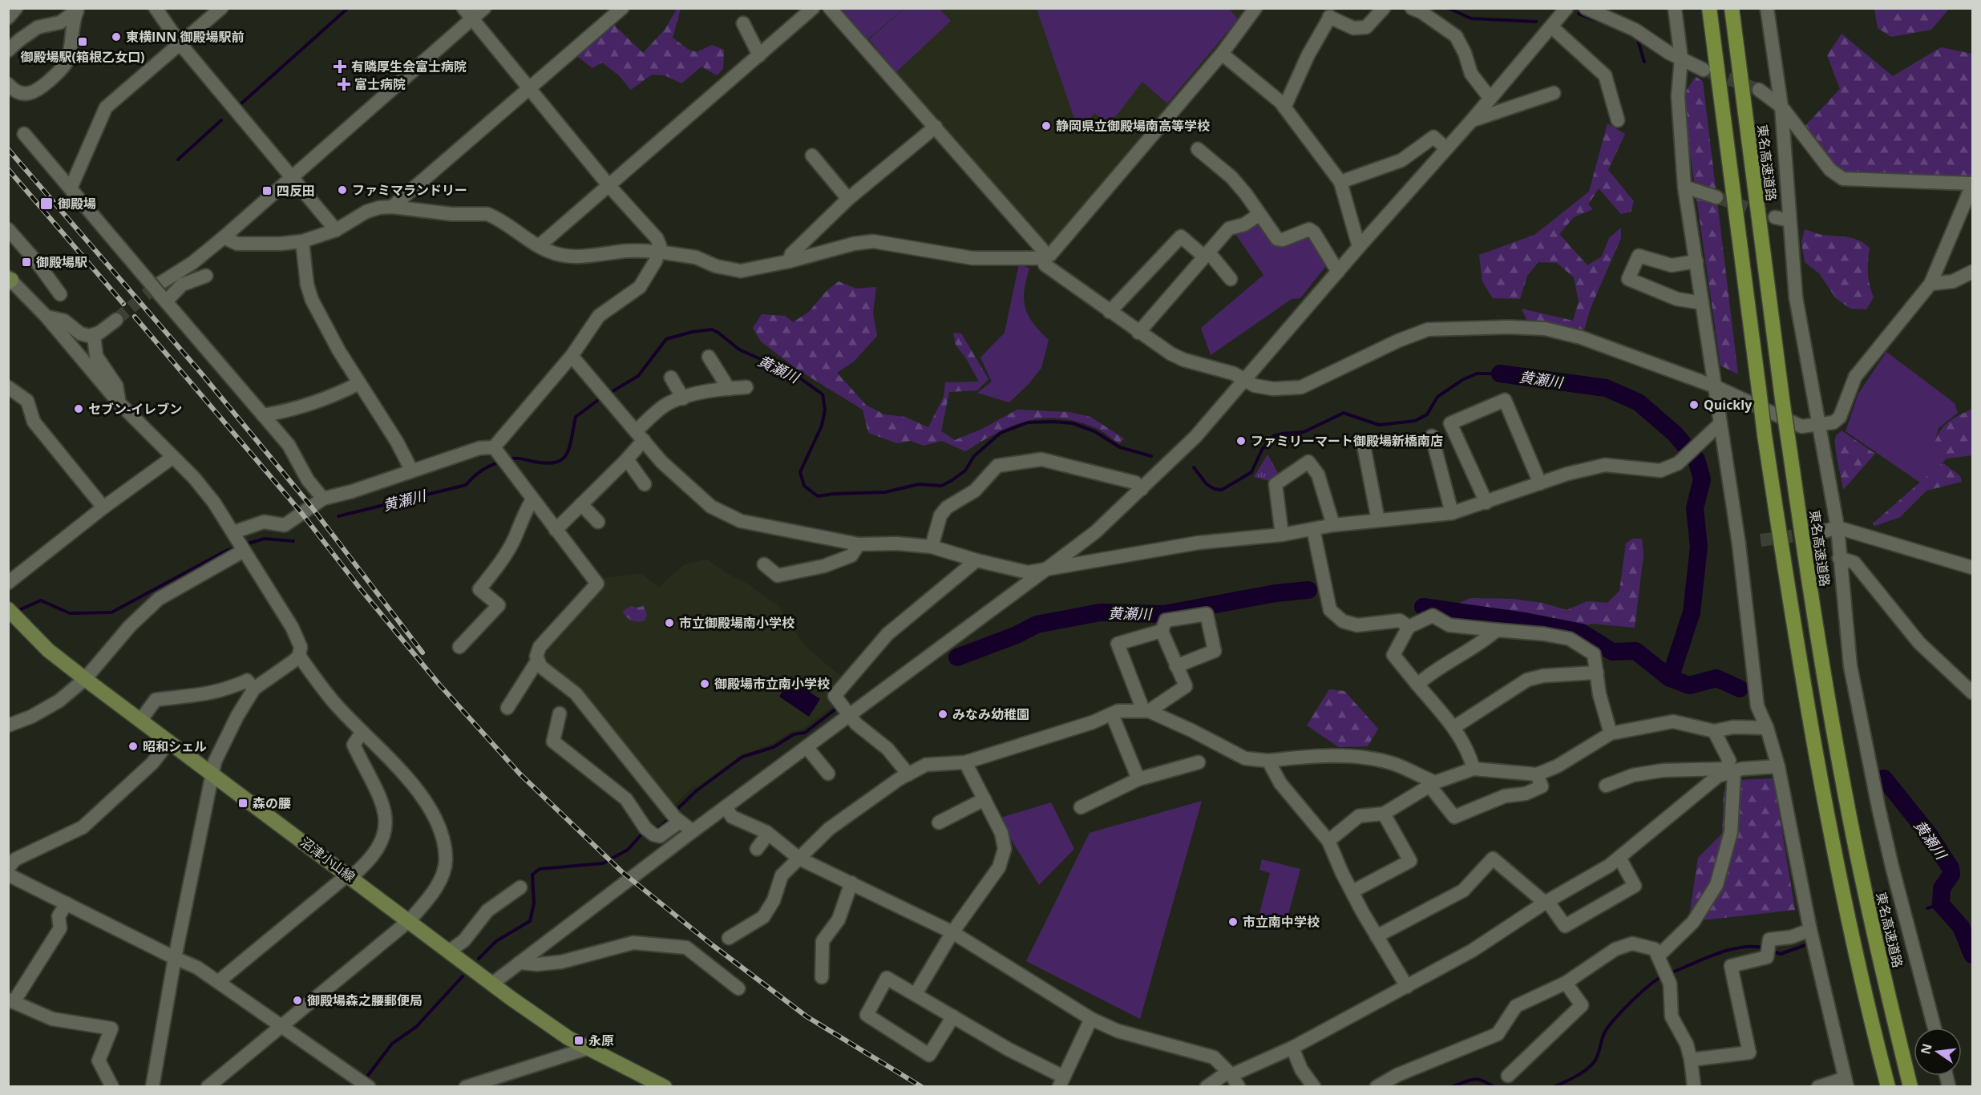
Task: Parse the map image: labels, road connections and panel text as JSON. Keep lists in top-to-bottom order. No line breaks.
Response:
{"streets":{"highway":["東名高速道路"],"main road":["沼津小山線"]},"water":["黄瀬川"],"places":{"other":["東横INN 御殿場駅前","静岡県立御殿場南高等学校","ファミマランドリー","Quickly","セブン-イレブン","ファミリーマート御殿場新橋南店","市立御殿場南小学校","御殿場市立南小学校","みなみ幼稚園","昭和シェル","市立南中学校","御殿場森之腰郵便局"],"transit":["御殿場駅(箱根乙女口)","四反田","御殿場","御殿場駅","森の腰","永原"],"health":["有隣厚生会富士病院","富士病院"]},"north":"left"}
